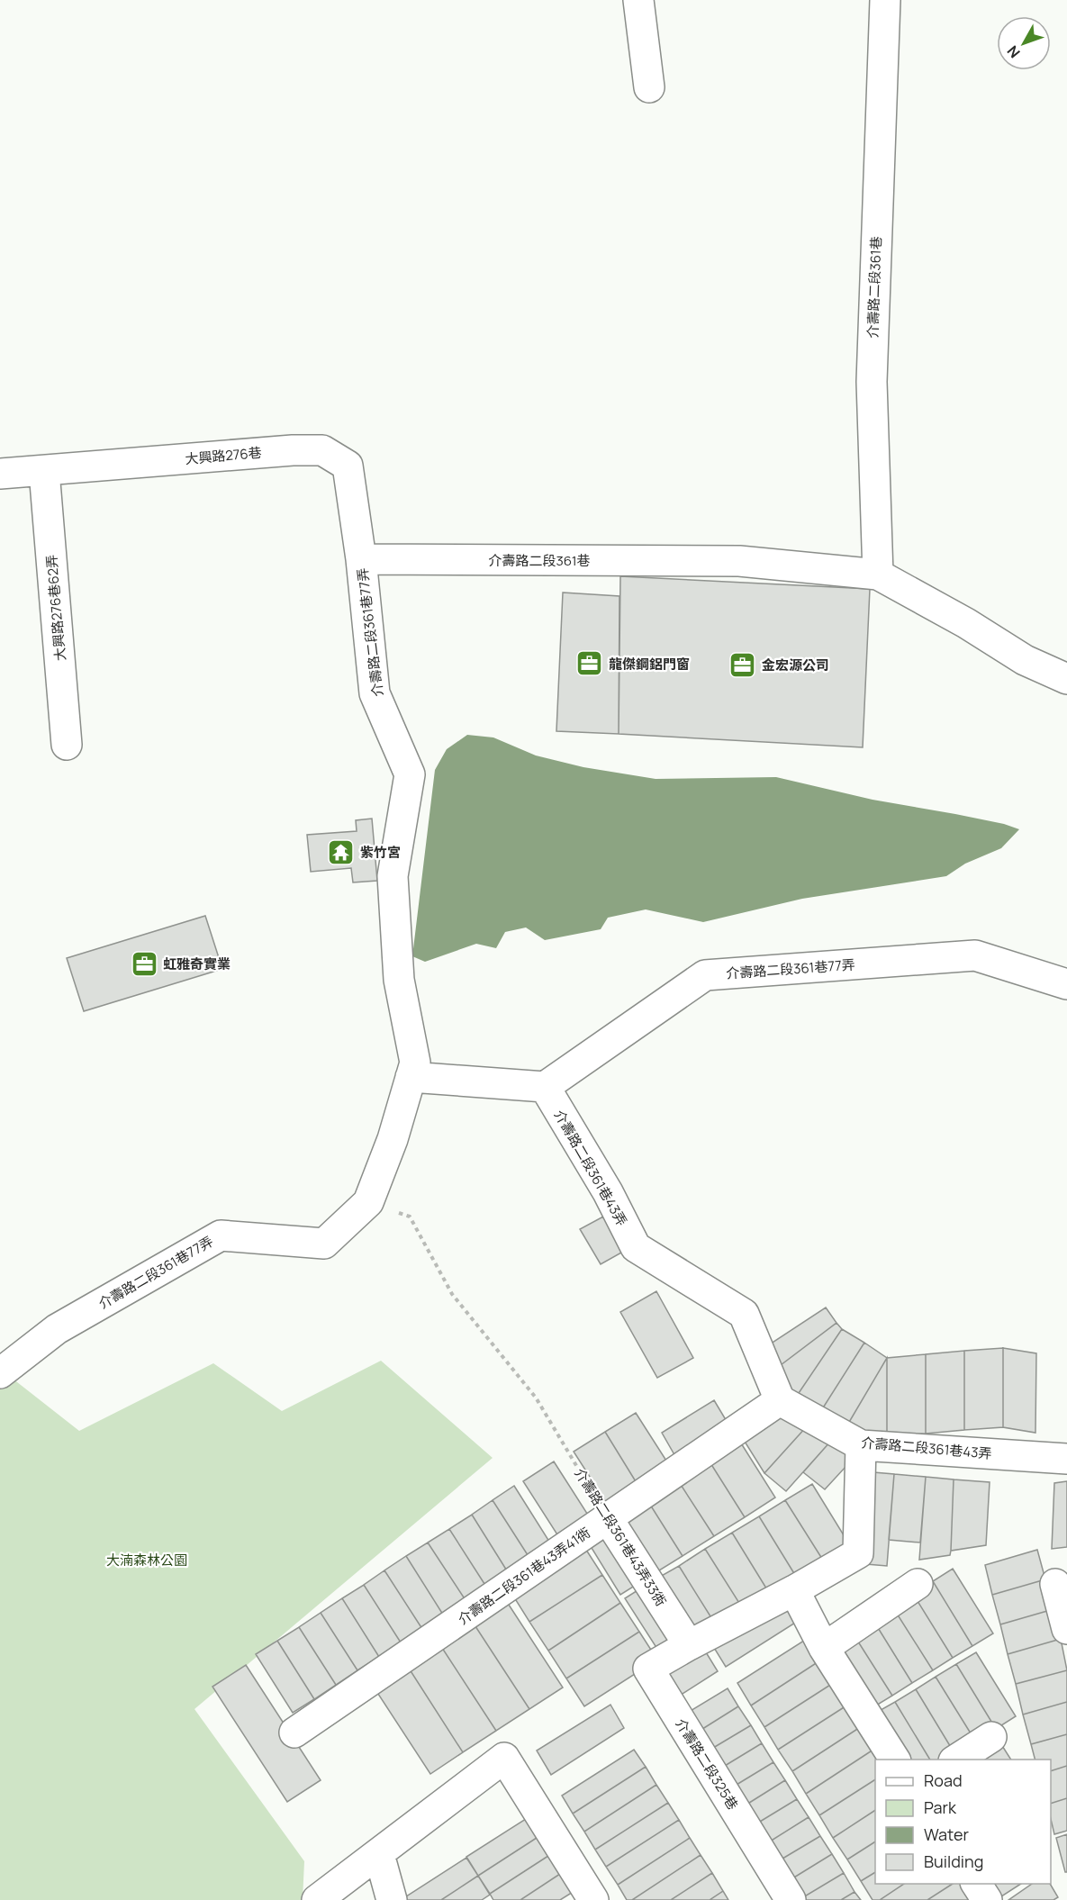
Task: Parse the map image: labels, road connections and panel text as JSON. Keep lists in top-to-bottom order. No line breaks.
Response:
{"streets":{"street":["介壽路二段361巷","大興路276巷","大興路276巷62弄","介壽路二段361巷77弄","介壽路二段361巷43弄","介壽路二段361巷43弄33衖","介壽路二段361巷43弄41衖","介壽路二段325巷"]},"crossings":[["介壽路二段361巷","大興路276巷"],["介壽路二段361巷","介壽路二段361巷77弄"],["大興路276巷","大興路276巷62弄"],["大興路276巷","介壽路二段361巷77弄"],["介壽路二段361巷77弄","介壽路二段361巷43弄"],["介壽路二段361巷77弄","介壽路二段361巷43弄33衖"],["介壽路二段361巷43弄","介壽路二段361巷43弄41衖"],["介壽路二段361巷43弄33衖","介壽路二段361巷43弄41衖"],["介壽路二段361巷43弄33衖","介壽路二段325巷"]],"parks":["大湳森林公園"],"places":{"office":["龍傑鋼鋁門窗","金宏源公司","虹雅奇實業"],"temple":["紫竹宮"]},"legend":["Road","Park","Water","Building"],"north":"bottom left"}
